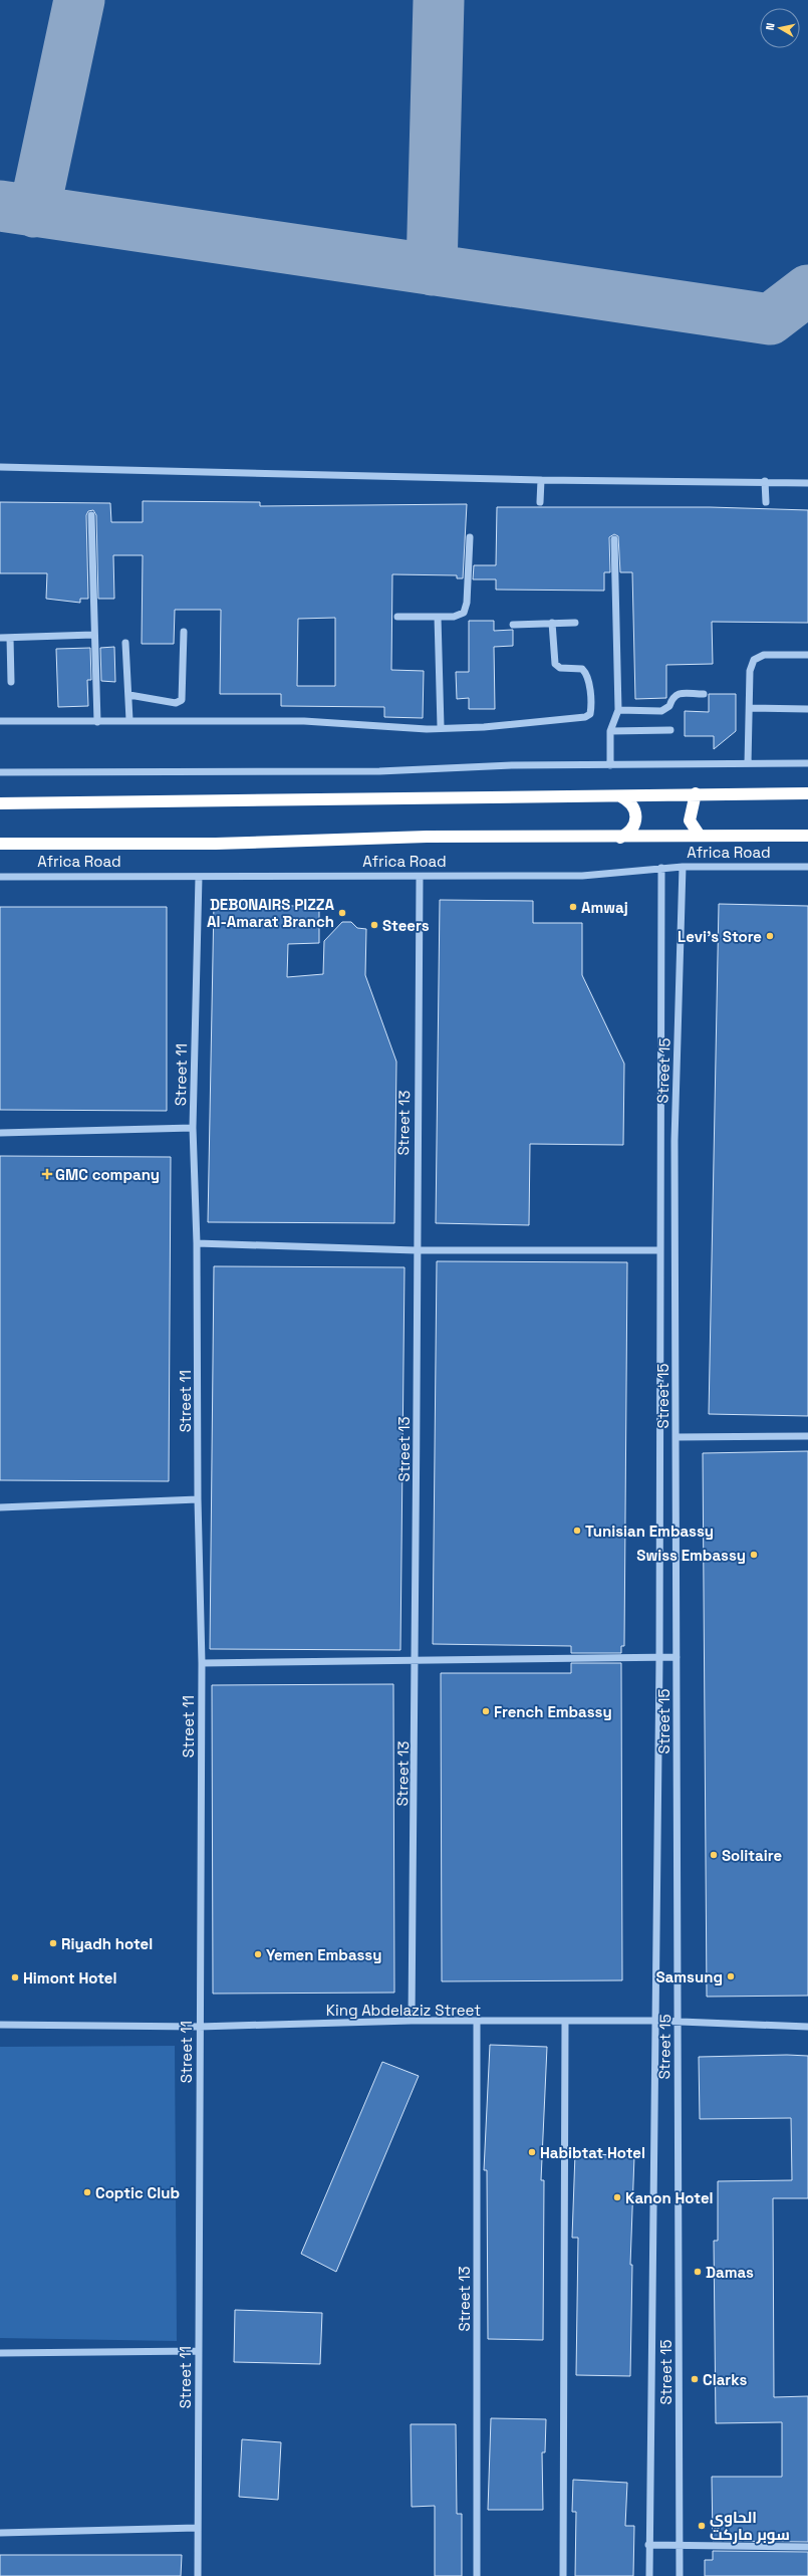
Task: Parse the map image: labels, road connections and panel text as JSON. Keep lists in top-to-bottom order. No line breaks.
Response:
{"streets":{"highway":["Africa Road"],"street":["Street 15","Street 11","Street 13","King Abdelaziz Street"]},"crossings":[["Africa Road","Street 15"],["Africa Road","Street 11"],["Africa Road","Street 13"],["Street 15","King Abdelaziz Street"],["Street 11","King Abdelaziz Street"],["Street 13","King Abdelaziz Street"]],"places":{"other":["Amwaj","DEBONAIRS PIZZA Al-Amarat Branch","Steers","Levi's Store","Tunisian Embassy","Swiss Embassy","French Embassy","Solitaire","Riyadh hotel","Yemen Embassy","Samsung","Himont Hotel","Habibtat Hotel","Coptic Club","Kanon Hotel","Damas","Clarks","الحاوي سوبر ماركت"],"health":["GMC company"]},"north":"left"}
